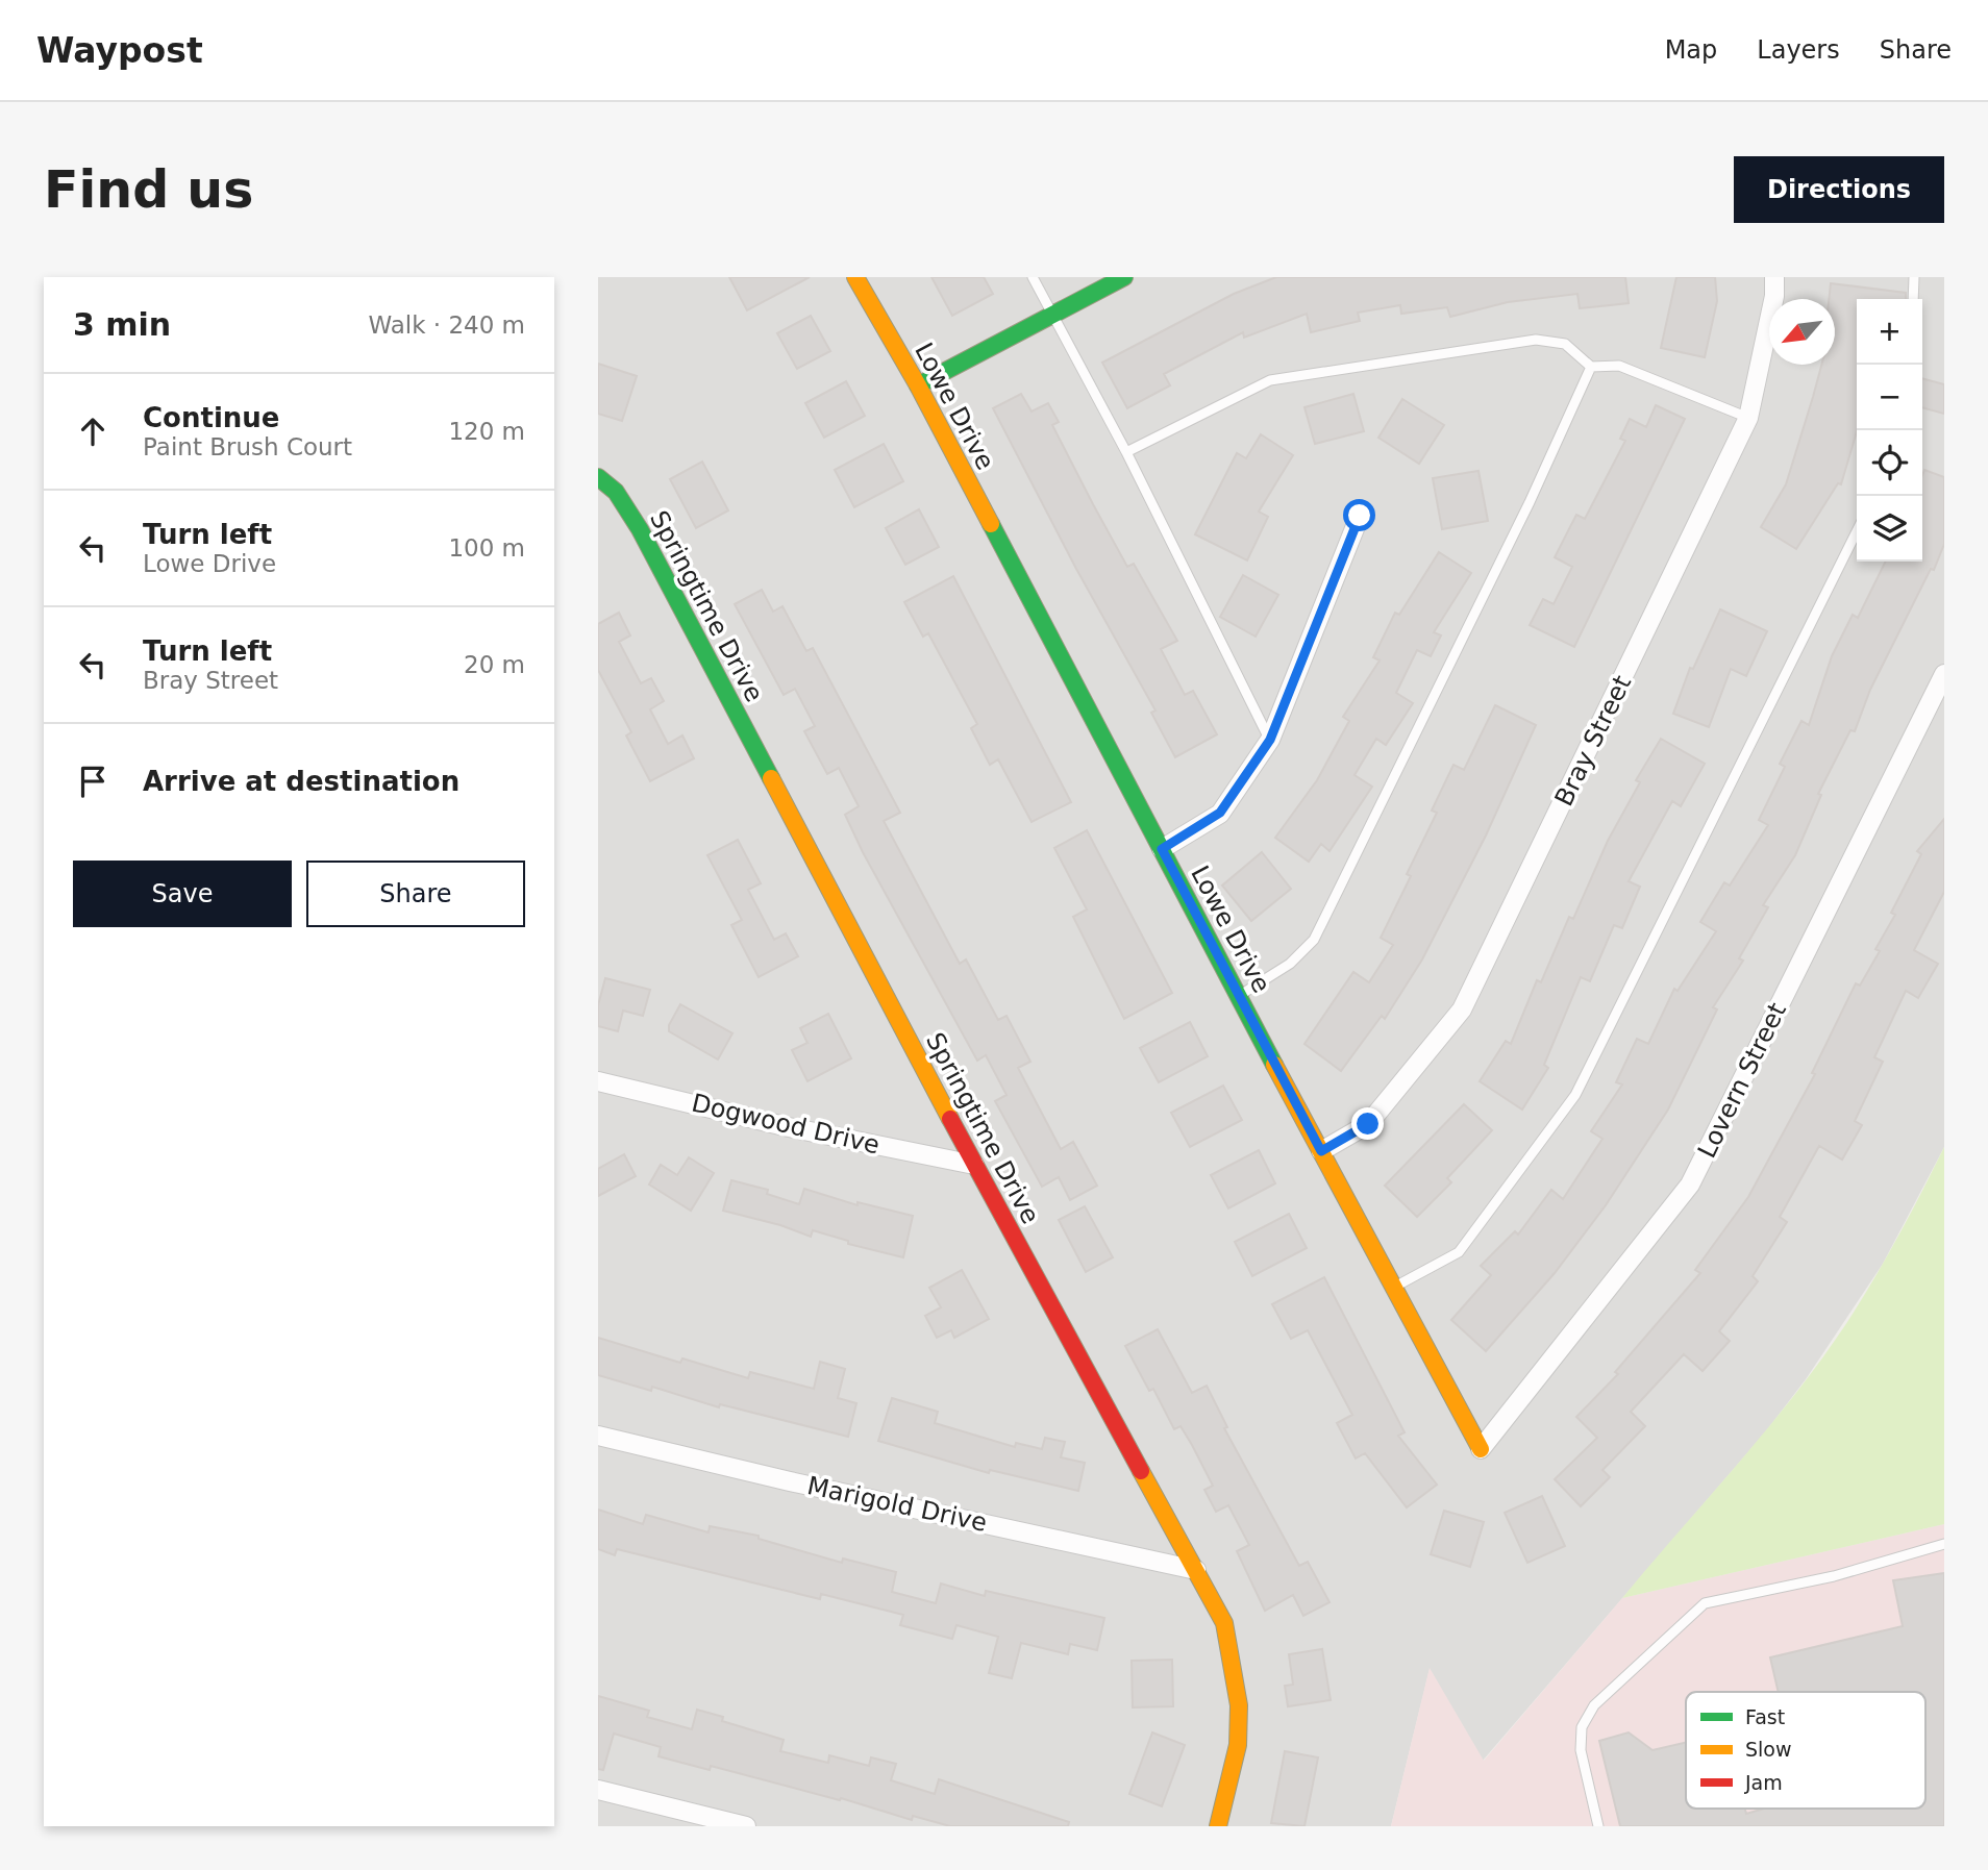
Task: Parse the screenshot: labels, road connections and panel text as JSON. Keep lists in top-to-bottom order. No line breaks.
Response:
{"streets":{"street":["Lowe Drive","Springtime Drive","Bray Street","Lovern Street","Dogwood Drive","Marigold Drive"]},"crossings":[["Lowe Drive","Bray Street"],["Lowe Drive","Lovern Street"],["Springtime Drive","Dogwood Drive"],["Springtime Drive","Marigold Drive"]],"legend":["Fast","Slow","Jam"],"north":"bottom left","page":{"header":"Waypost","nav":["Map","Layers","Share"],"buttons":["Directions",["Save","Share"]],"title":"Find us","heading":["3 min","Walk · 240 m"],"map_buttons":["+","−"],"list":[["Continue","Paint Brush Court","120 m"],["Turn left","Lowe Drive","100 m"],["Turn left","Bray Street","20 m"],"Arrive at destination"]}}
